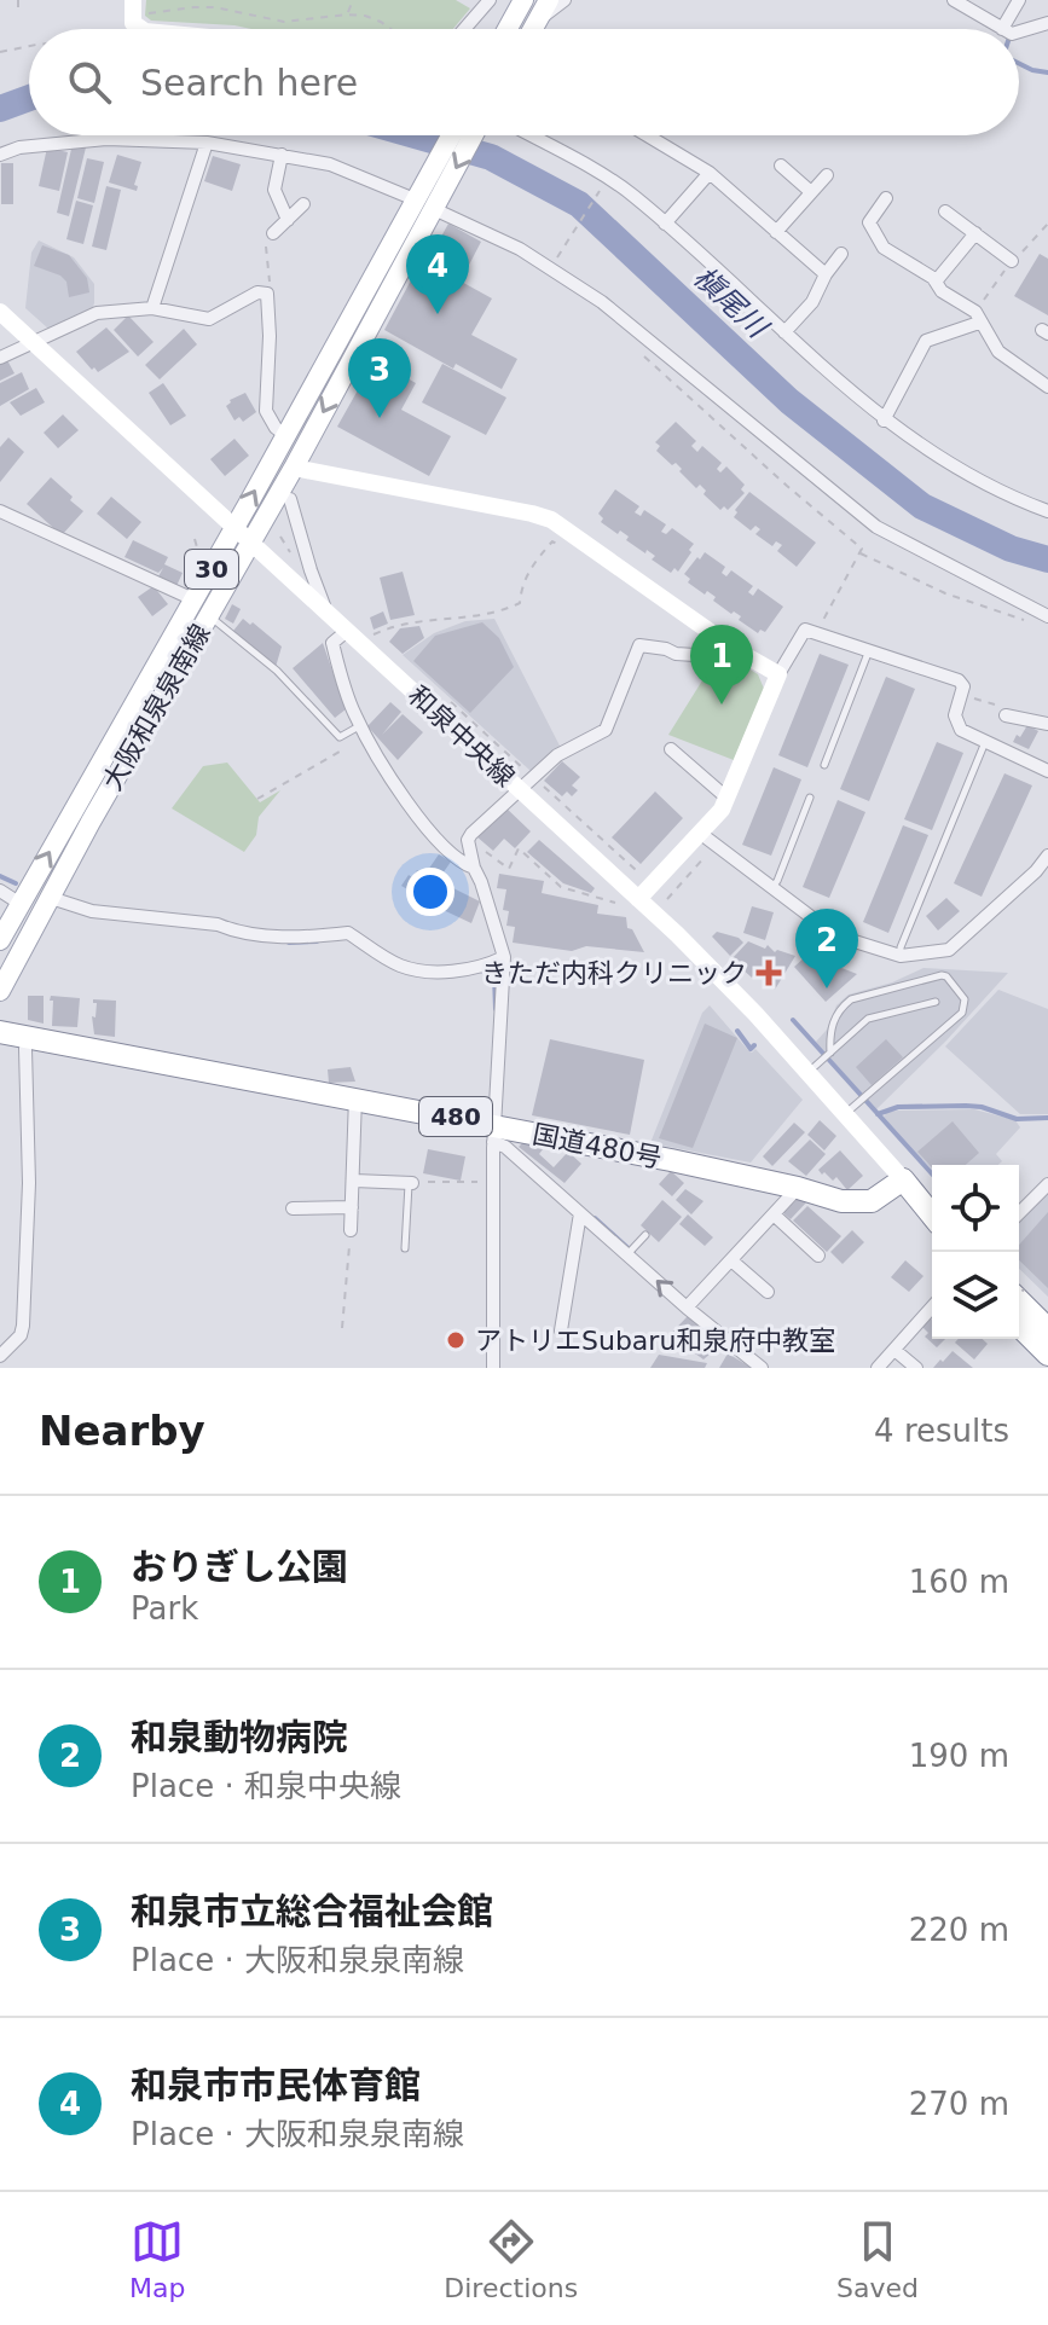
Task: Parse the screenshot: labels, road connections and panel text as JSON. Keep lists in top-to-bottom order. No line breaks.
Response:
{"streets":{"highway":["480","国道480号"],"main road":["30","大阪和泉泉南線"],"street":["和泉中央線"]},"crossings":[["大阪和泉泉南線","和泉中央線"],["和泉中央線","国道480号"]],"water":["槇尾川"],"places":{"health":["きただ内科クリニック"],"other":["アトリエSubaru和泉府中教室"]},"page":{"search":"Search here","pins":["4","3","1","2"],"heading":["Nearby","4 results"],"list":[{"mark":"1","name":"おりぎし公園","note":"Park","value":"160 m"},{"mark":"2","name":"和泉動物病院","note":"Place · 和泉中央線","value":"190 m"},{"mark":"3","name":"和泉市立総合福祉会館","note":"Place · 大阪和泉泉南線","value":"220 m"},{"mark":"4","name":"和泉市市民体育館","note":"Place · 大阪和泉泉南線","value":"270 m"}],"nav":["Map","Directions","Saved"]}}
